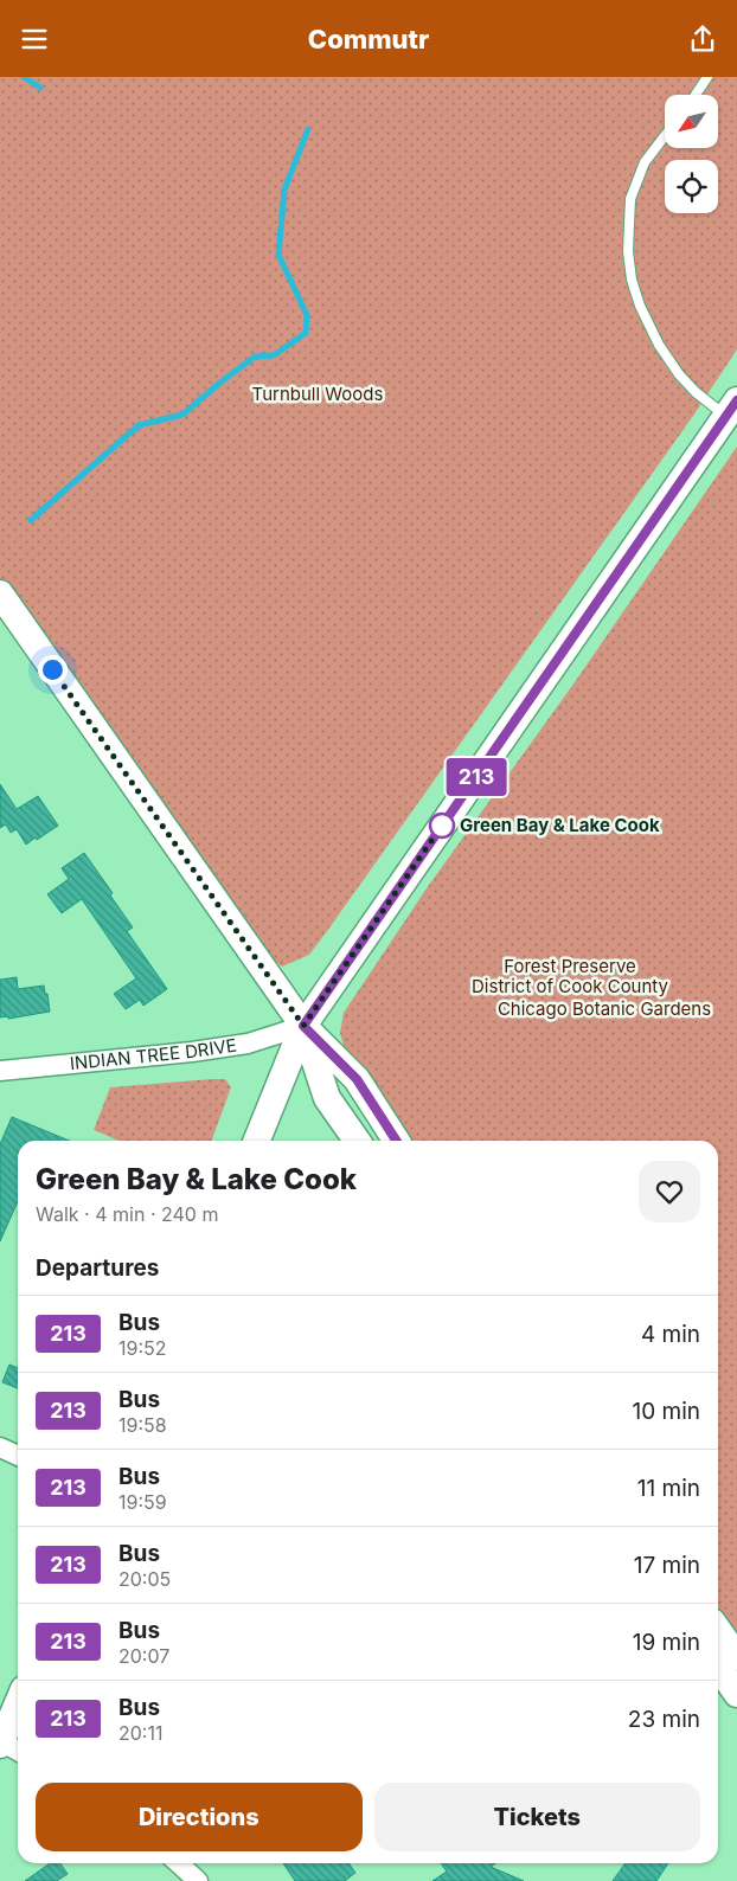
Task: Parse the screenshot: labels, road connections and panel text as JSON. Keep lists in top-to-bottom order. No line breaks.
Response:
{"streets":{"street":["INDIAN TREE DRIVE"]},"parks":["Turnbull Woods","Forest Preserve District of Cook County","Chicago Botanic Gardens"],"places":["Green Bay & Lake Cook"],"lines":["bus line 213"],"north":"bottom left","page":{"header":"Commutr","on_map":"213","heading":[["Green Bay & Lake Cook","Walk · 4 min · 240 m"],"Departures"],"list":[{"mark":"213","name":"Bus","note":"19:52","value":"4 min"},{"mark":"213","name":"Bus","note":"19:58","value":"10 min"},{"mark":"213","name":"Bus","note":"19:59","value":"11 min"},{"mark":"213","name":"Bus","note":"20:05","value":"17 min"},{"mark":"213","name":"Bus","note":"20:07","value":"19 min"},{"mark":"213","name":"Bus","note":"20:11","value":"23 min"}],"buttons":["Directions","Tickets"]}}
